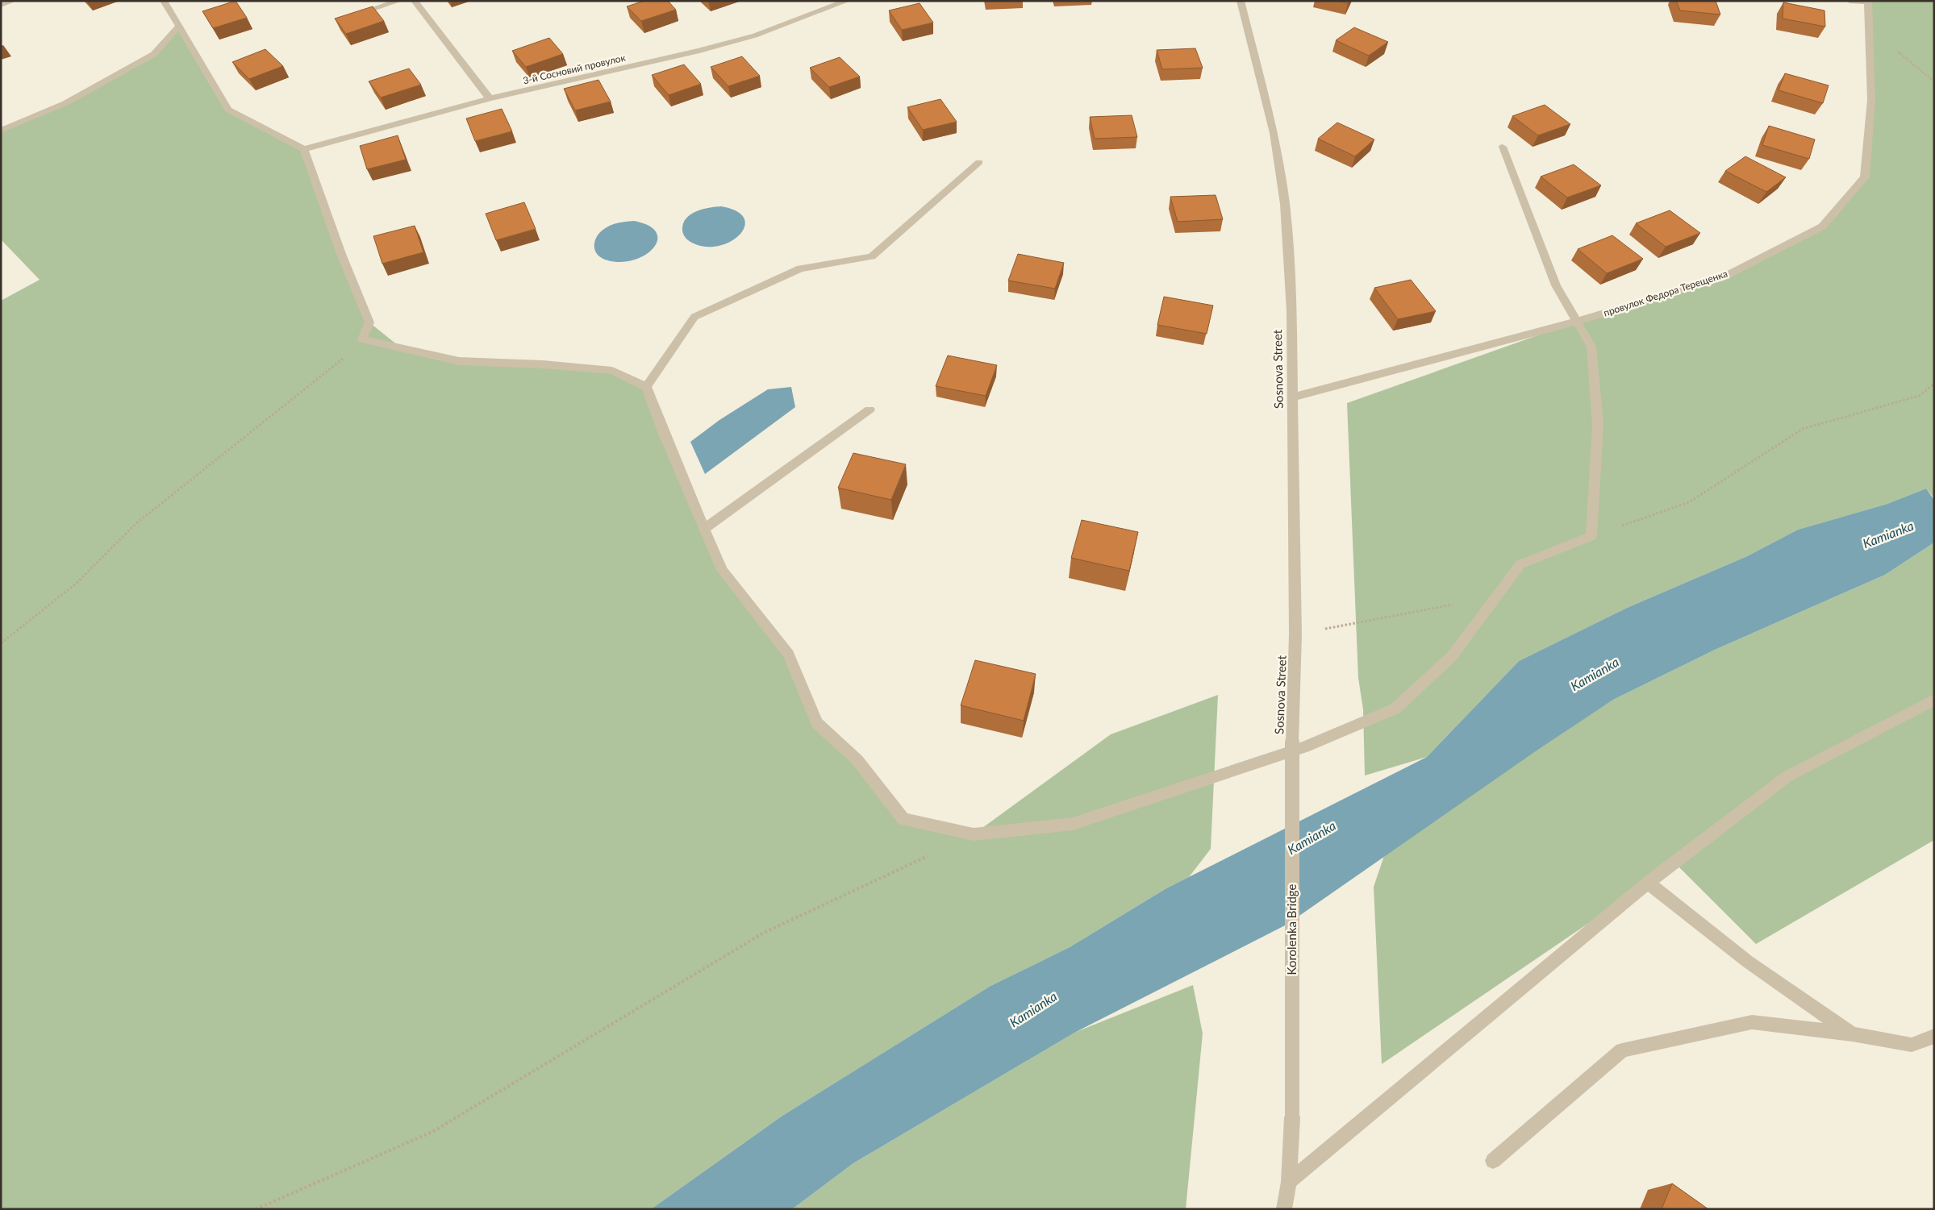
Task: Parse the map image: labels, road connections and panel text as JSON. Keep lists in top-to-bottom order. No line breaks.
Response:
{"streets":{"street":["3-й Сосновий провулок","провулок Федора Терещенка","Sosnova Street","Korolenka Bridge"]},"crossings":[["провулок Федора Терещенка","Sosnova Street"],["Sosnova Street","Korolenka Bridge"]],"water":["Kamianka"]}
